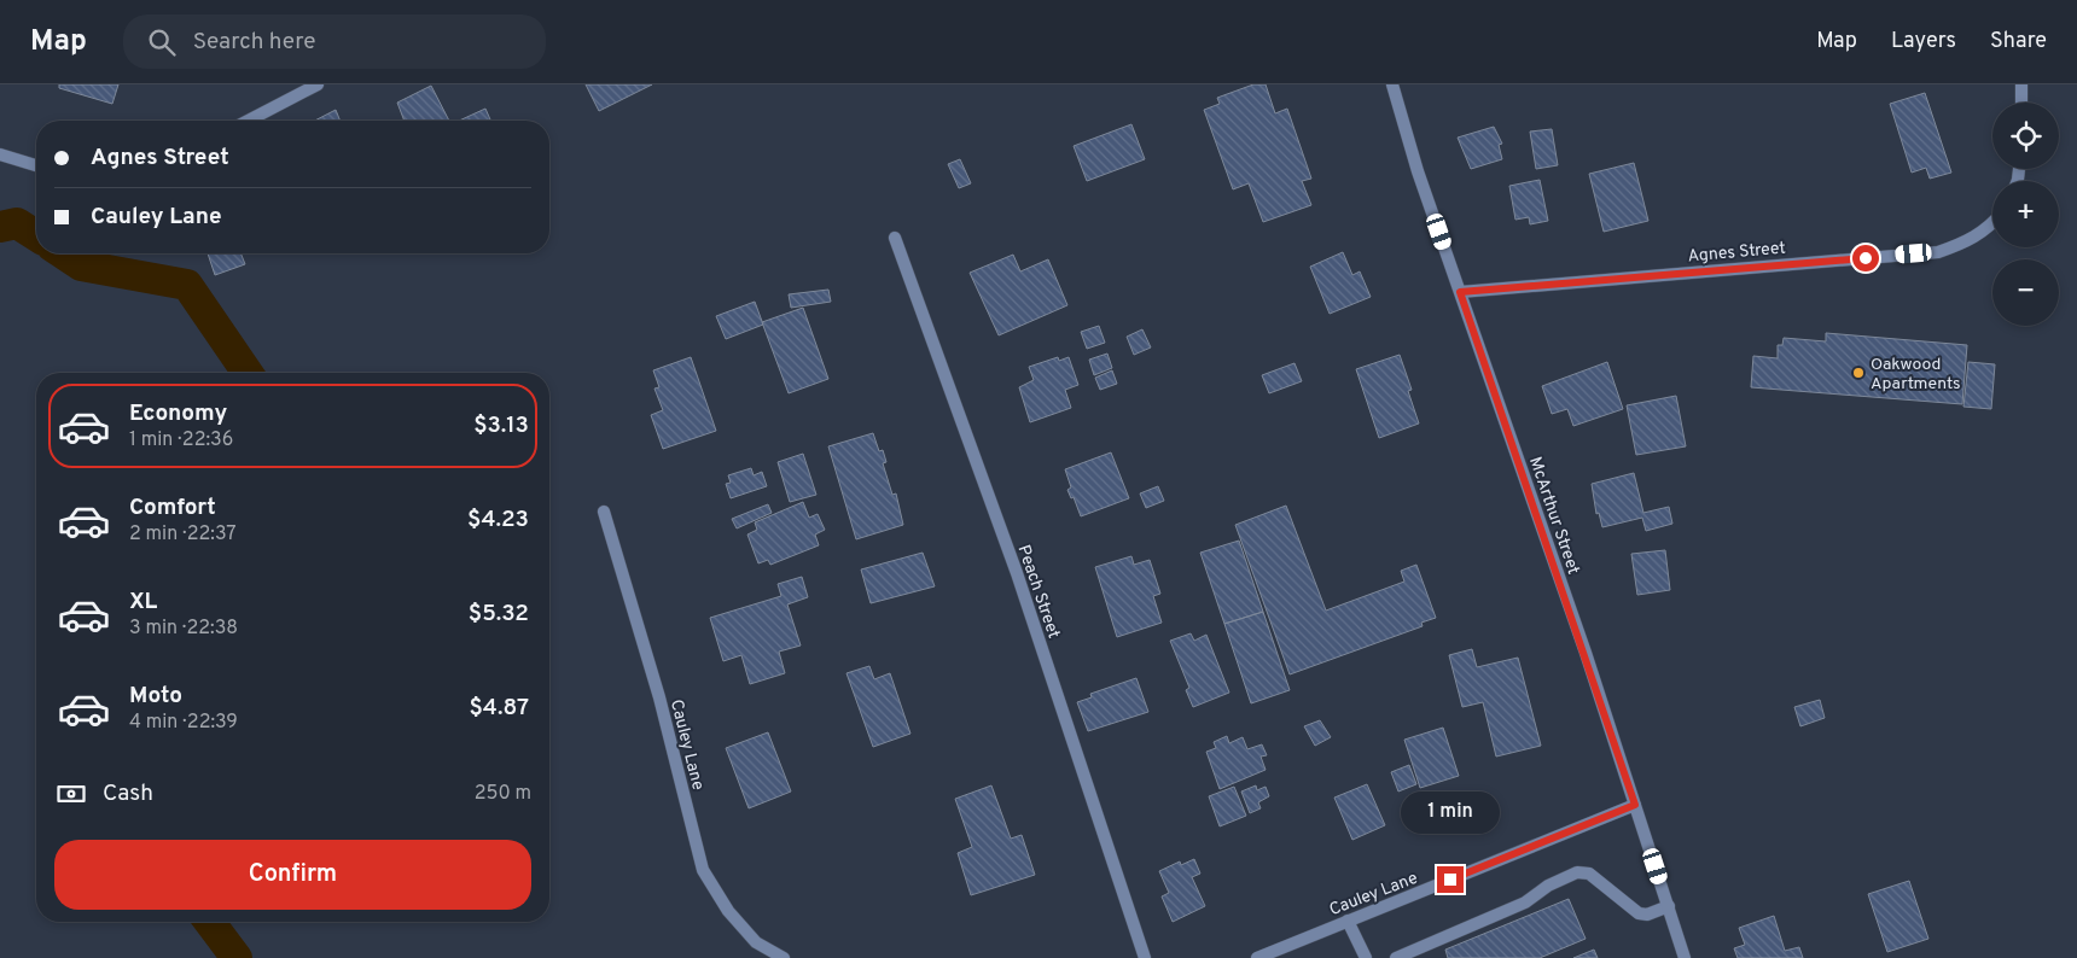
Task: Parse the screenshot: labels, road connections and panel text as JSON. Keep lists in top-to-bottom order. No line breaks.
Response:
{"streets":{"street":["Agnes Street","McArthur Street","Peach Street","Cauley Lane"]},"crossings":[["Agnes Street","McArthur Street"],["McArthur Street","Cauley Lane"]],"places":["Oakwood Apartments"],"page":{"header":"Map","search":"Search here","nav":["Map","Layers","Share"],"map_buttons":["+","−"],"banner":["Agnes Street","Cauley Lane"],"list":[{"name":"Economy","note":"1 min · 22:36","value":"$3.13"},{"name":"Comfort","note":"2 min · 22:37","value":"$4.23"},{"name":"XL","note":"3 min · 22:38","value":"$5.32"},{"name":"Moto","note":"4 min · 22:39","value":"$4.87"}],"pay":["Cash","250 m"],"bubble":"1 min","buttons":"Confirm"}}
